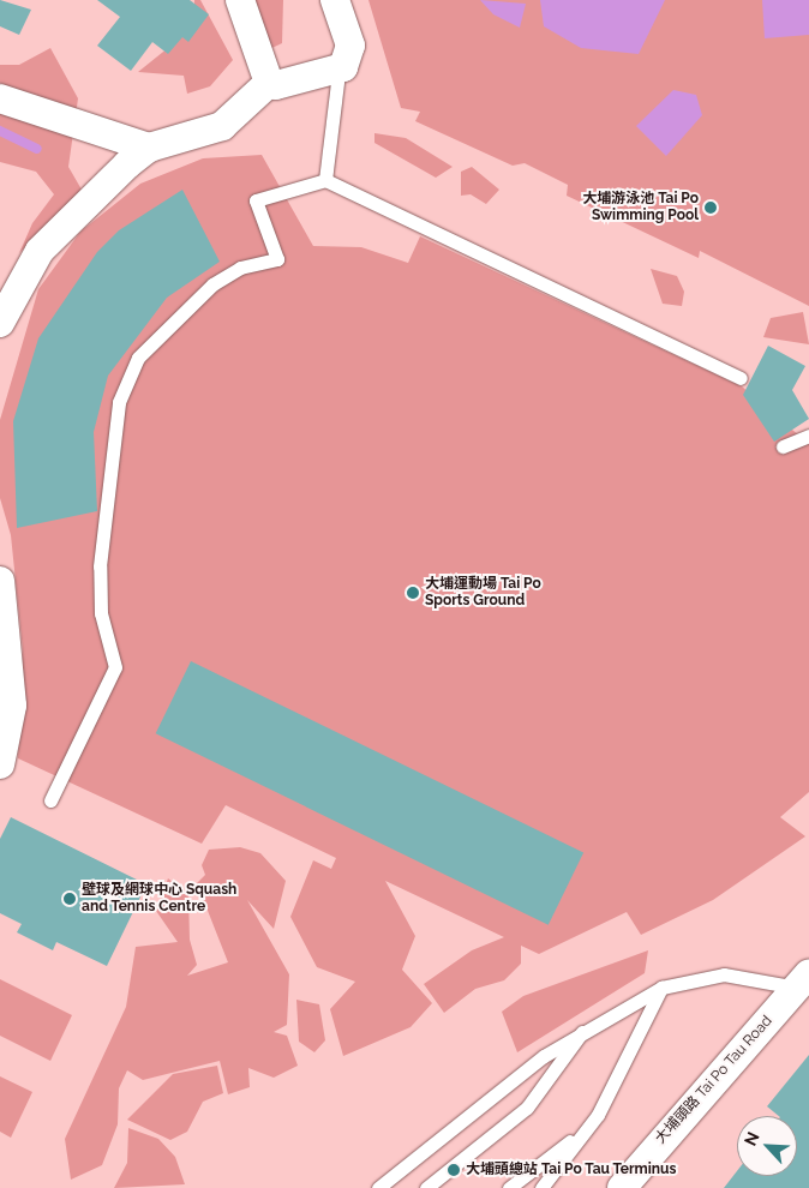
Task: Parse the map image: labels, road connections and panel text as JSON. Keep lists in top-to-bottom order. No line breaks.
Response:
{"streets":{"street":["大埔頭路 Tai Po Tau Road"]},"places":["大埔游泳池 Tai Po Swimming Pool","大埔運動場 Tai Po Sports Ground","壁球及網球中心 Squash and Tennis Centre","大埔頭總站 Tai Po Tau Terminus"],"north":"top left"}
